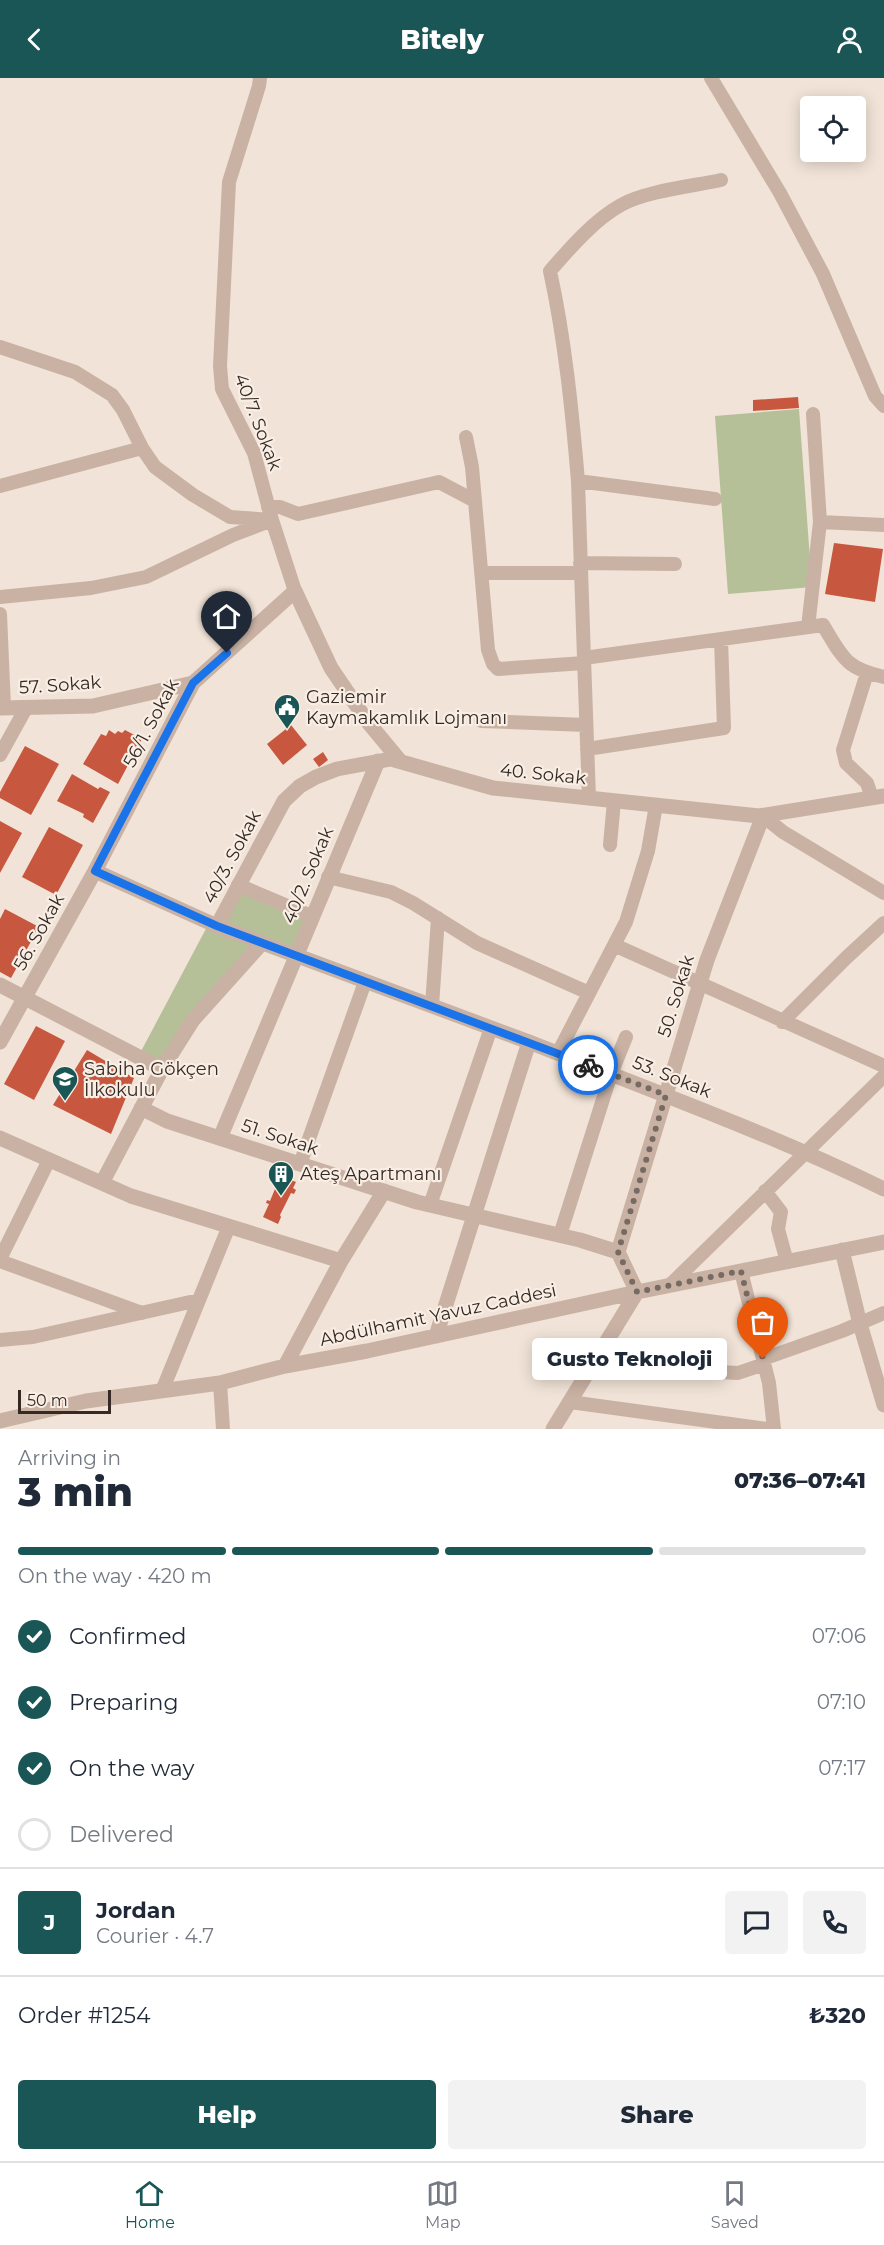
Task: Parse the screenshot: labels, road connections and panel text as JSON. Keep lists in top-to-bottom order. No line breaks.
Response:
{"streets":{"street":["40/7. Sokak","57. Sokak","56/1. Sokak","40. Sokak","40/3. Sokak","40/2. Sokak","56. Sokak","50. Sokak","53. Sokak","51. Sokak","Abdülhamit Yavuz Caddesi"]},"crossings":[["40/7. Sokak","56/1. Sokak"],["57. Sokak","56/1. Sokak"],["56/1. Sokak","40/3. Sokak"],["56/1. Sokak","56. Sokak"],["40. Sokak","40/3. Sokak"],["40. Sokak","50. Sokak"],["40/3. Sokak","40/2. Sokak"],["40/3. Sokak","56. Sokak"],["40/3. Sokak","53. Sokak"],["40/2. Sokak","53. Sokak"],["40/2. Sokak","51. Sokak"],["50. Sokak","53. Sokak"],["50. Sokak","51. Sokak"]],"places":{"public building":["Gaziemir Kaymakamlık Lojmanı"],"school or university":["Sabiha Gökçen İlkokulu"],"building":["Ateş Apartmanı"],"other":["Gusto Teknoloji"]},"scale_bar":"50 m","page":{"header":"Bitely","bubble":"Gusto Teknoloji","scale":"50 m","heading":["3 min","Arriving in","07:36–07:41"],"panel":["Jordan","Courier · 4.7","Order #1254","₺320"],"bar":"On the way · 420 m","list":[["Confirmed","07:06"],["Preparing","07:10"],["On the way","07:17"],"Delivered"],"round":"J","buttons":["Help","Share"],"tabs":["Home","Map","Saved"]}}
